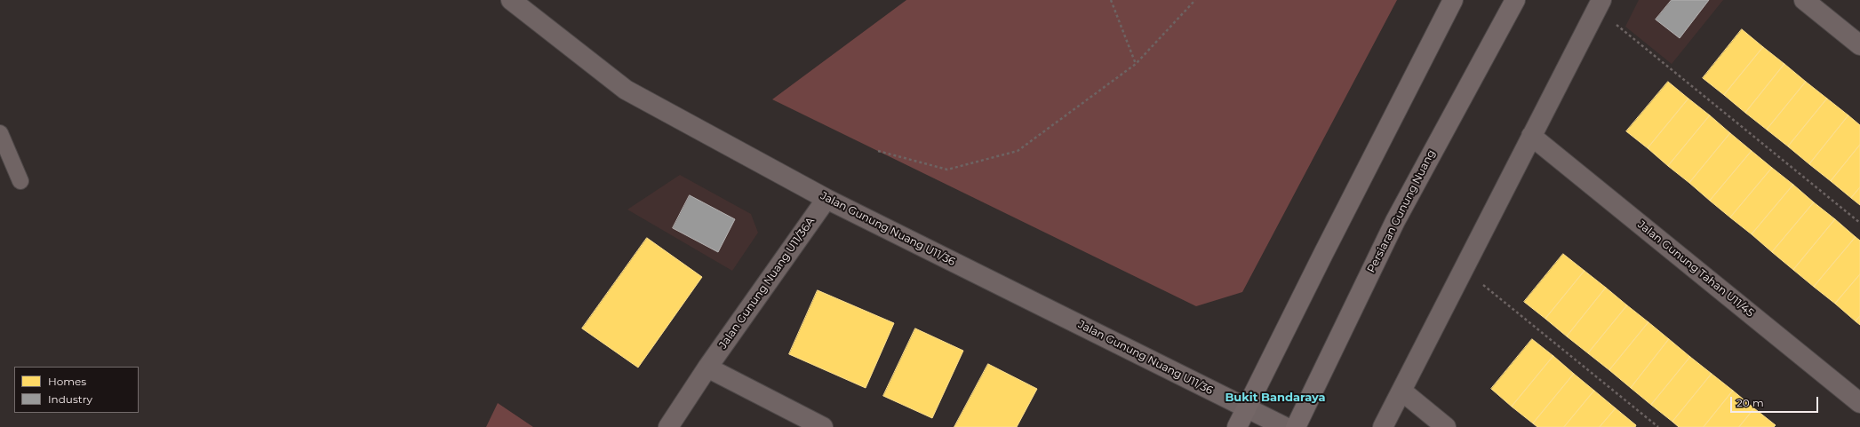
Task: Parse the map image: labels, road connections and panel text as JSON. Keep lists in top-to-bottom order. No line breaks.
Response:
{"streets":{"street":["Persiaran Gunung Nuang","Jalan Gunung Nuang U11/36","Jalan Gunung Tahan U11/45","Jalan Gunung Nuang U11/36A"]},"crossings":[["Jalan Gunung Nuang U11/36","Jalan Gunung Nuang U11/36A"]],"districts":["Bukit Bandaraya"],"legend":["Homes","Industry"],"scale_bar":"20 m"}
